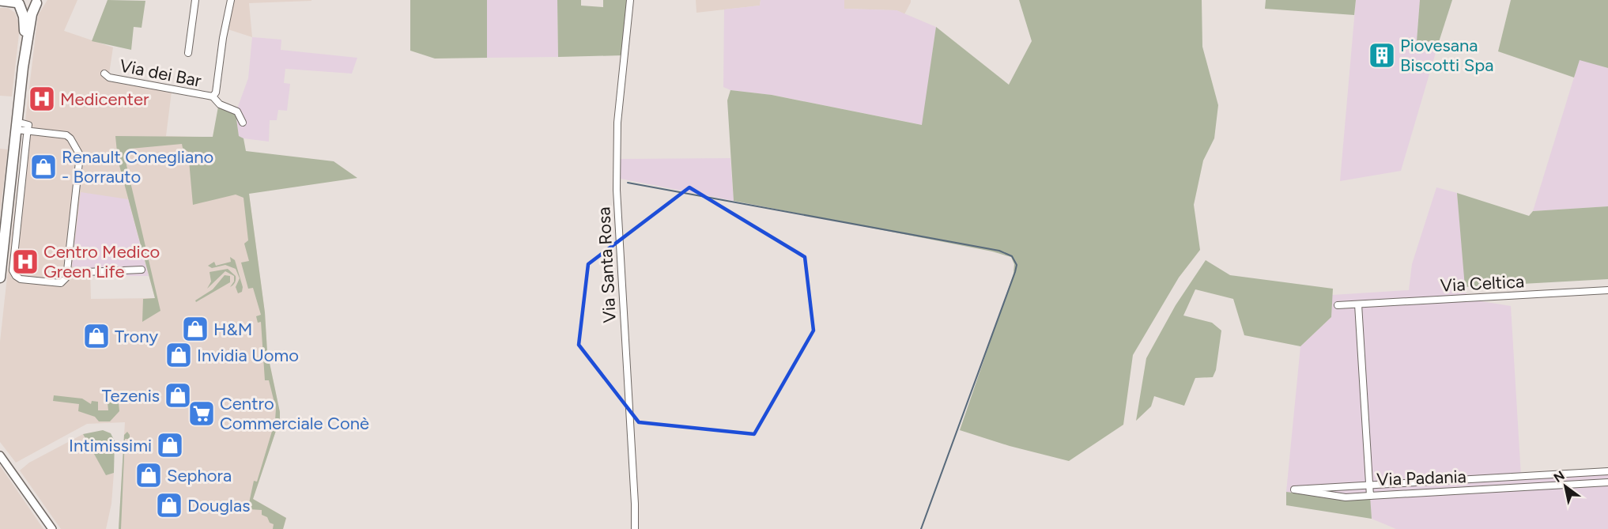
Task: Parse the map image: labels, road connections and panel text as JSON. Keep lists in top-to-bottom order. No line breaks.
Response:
{"streets":{"street":["Via dei Bar","Via Santa Rosa","Via Celtica","Via Padania"]},"places":{"building":["Piovesana Biscotti Spa"],"hospital":["Medicenter","Centro Medico Green Life"],"shop":["Renault Conegliano - Borrauto","H&M","Trony","Invidia Uomo","Tezenis","Intimissimi","Sephora","Douglas"],"supermarket":["Centro Commerciale Conè"]},"north":"top left"}
